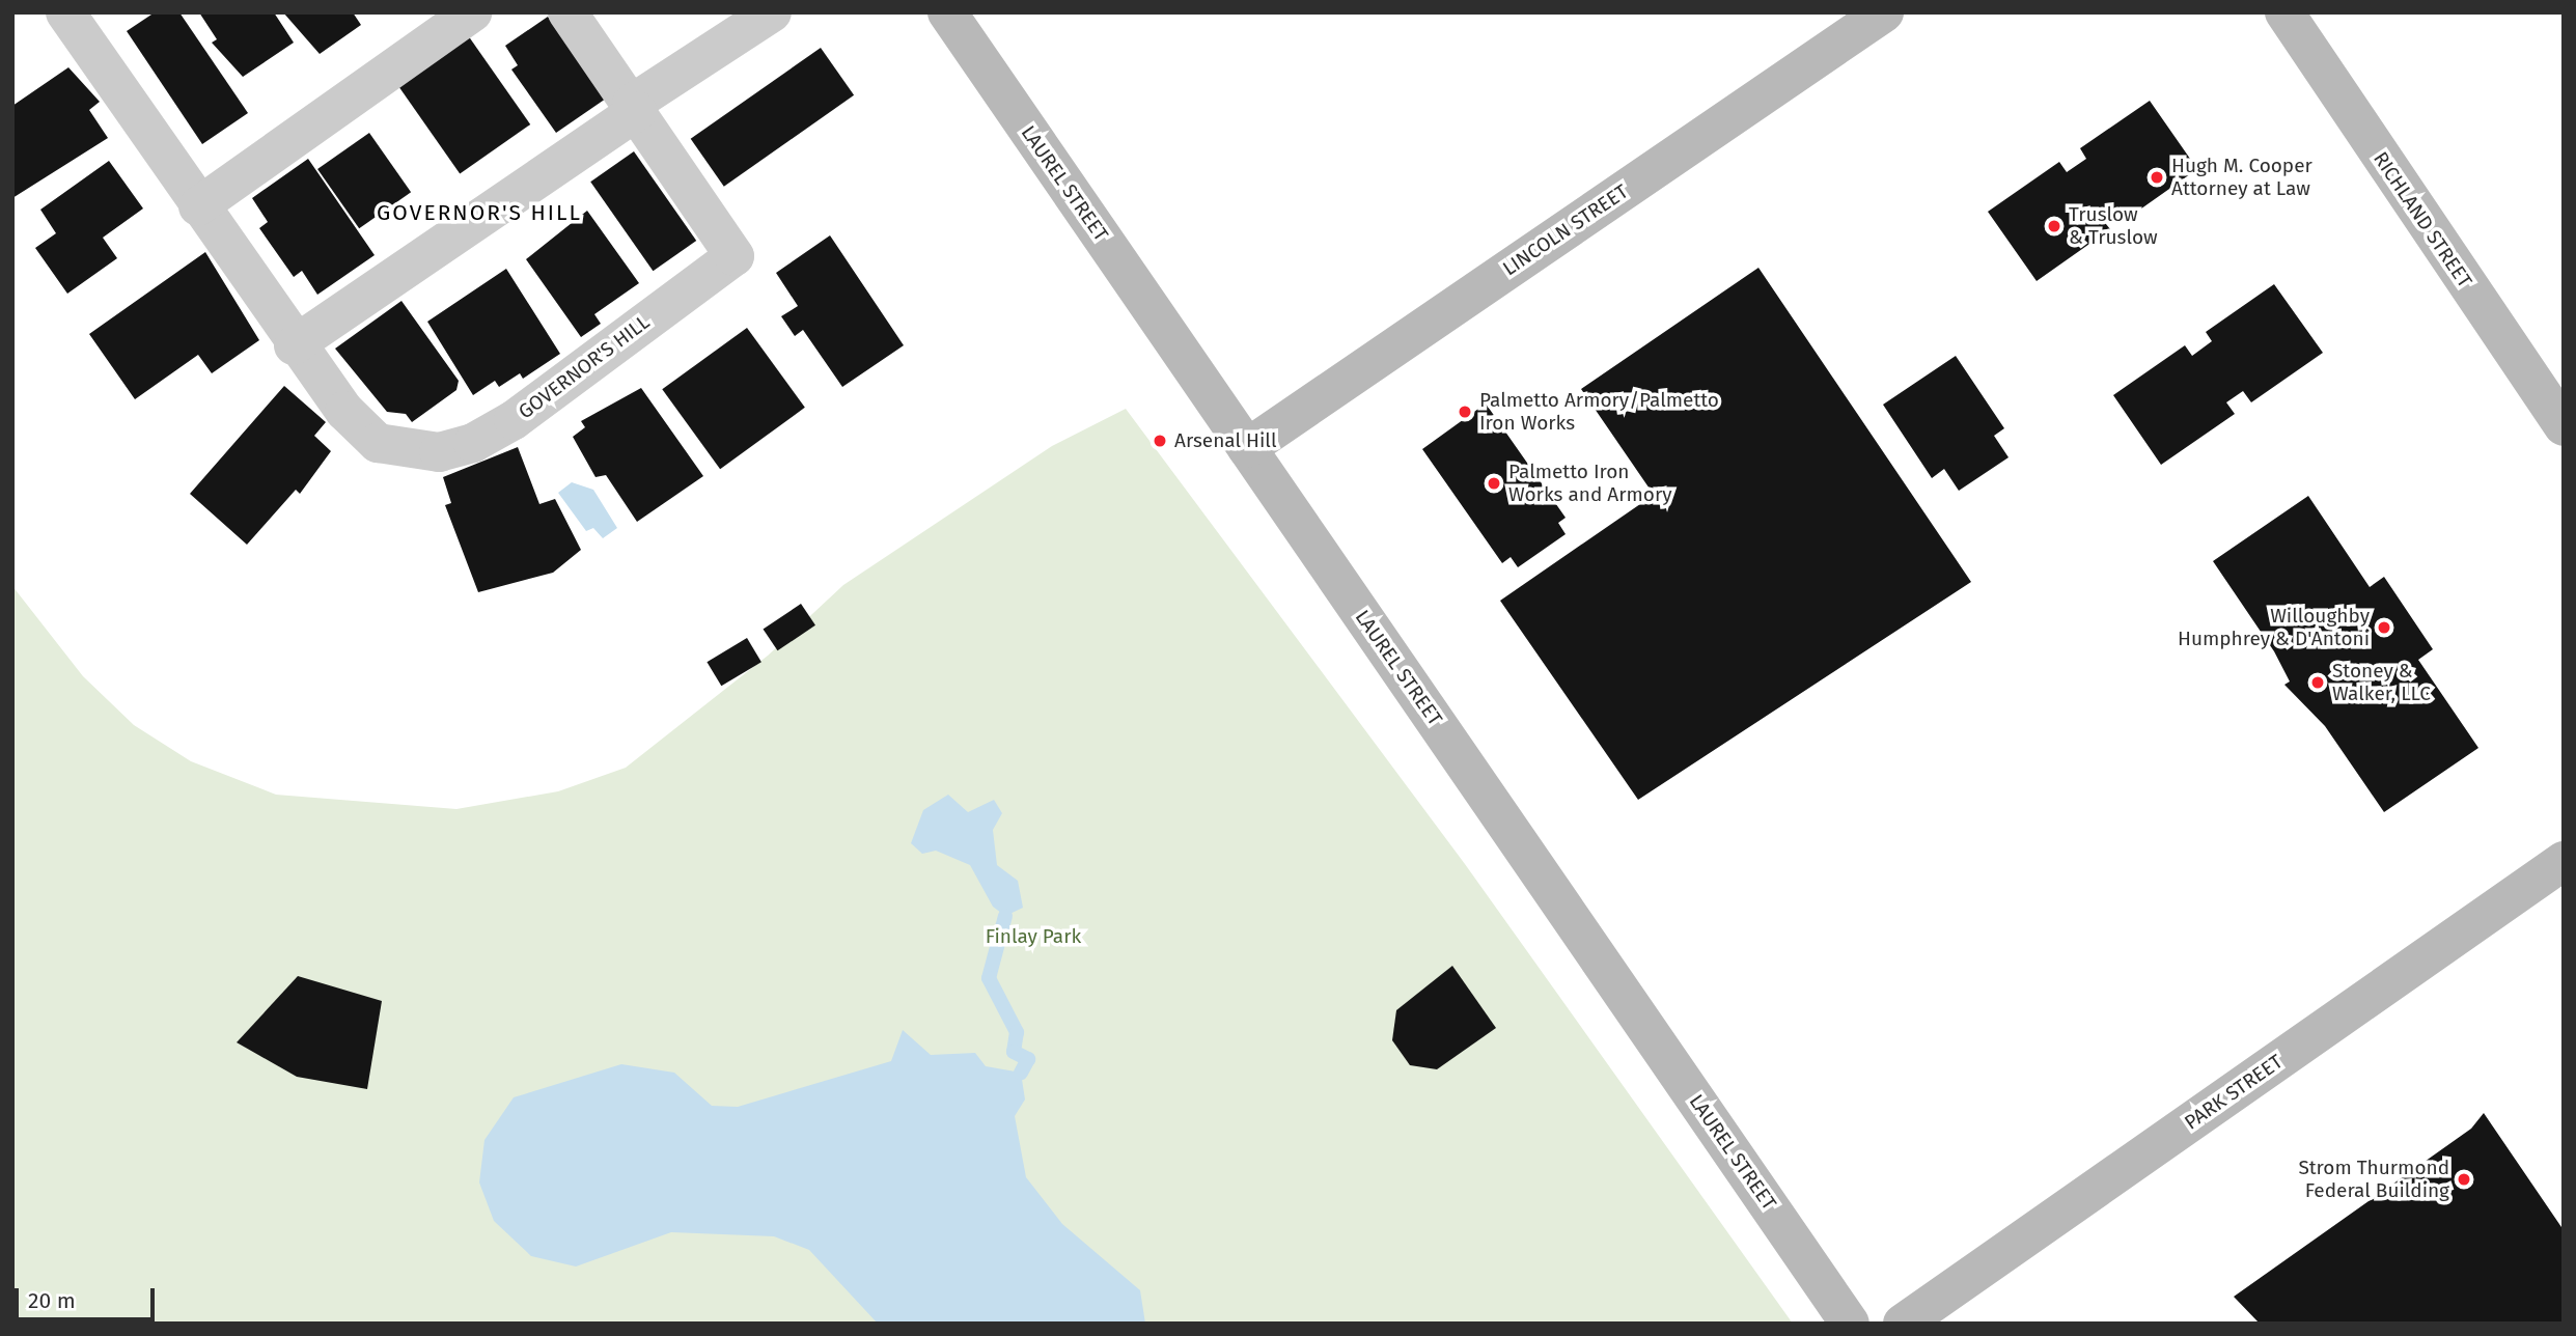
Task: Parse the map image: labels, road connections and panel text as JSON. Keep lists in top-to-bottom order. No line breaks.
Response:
{"streets":{"street":["LAUREL STREET","RICHLAND STREET","LINCOLN STREET","GOVERNOR'S HILL","PARK STREET"]},"crossings":[["LAUREL STREET","LINCOLN STREET"]],"districts":["GOVERNOR'S HILL"],"parks":["Finlay Park"],"places":["Hugh M. Cooper Attorney at Law","Truslow & Truslow","Palmetto Armory/Palmetto Iron Works","Arsenal Hill","Palmetto Iron Works and Armory","Willoughby Humphrey & D'Antoni","Stoney & Walker, LLC","Strom Thurmond Federal Building"],"scale_bar":"20 m"}
